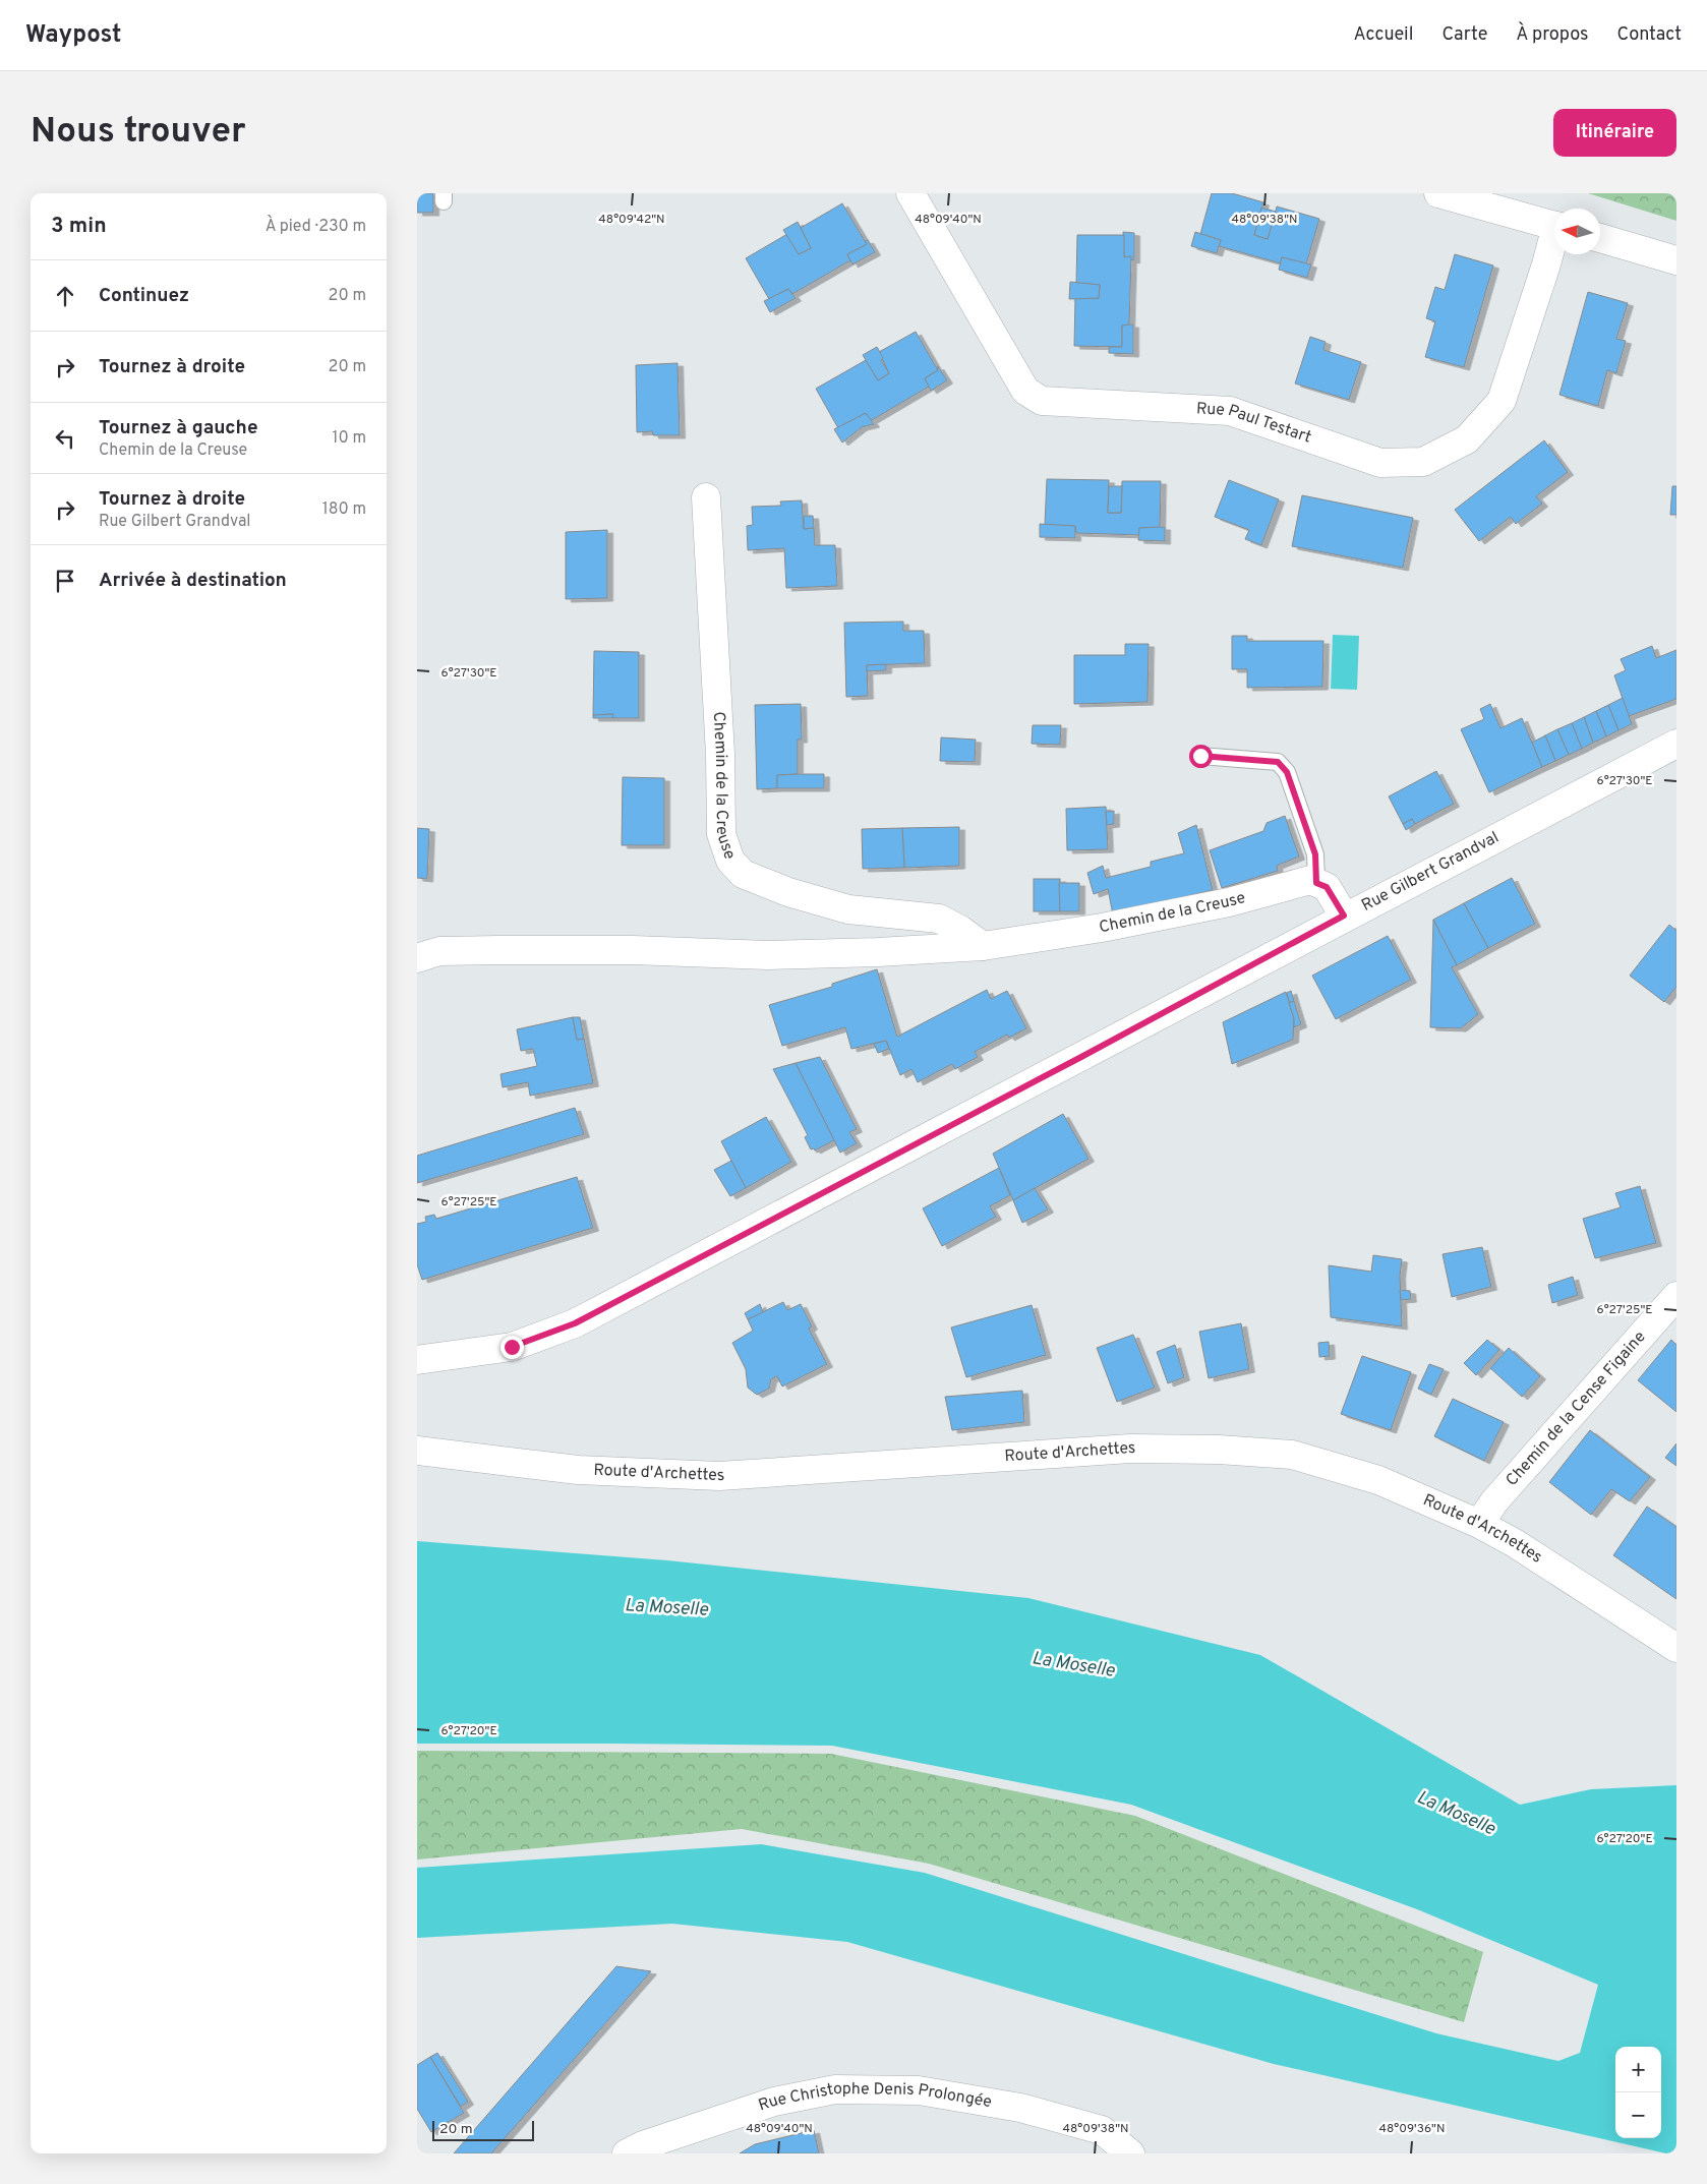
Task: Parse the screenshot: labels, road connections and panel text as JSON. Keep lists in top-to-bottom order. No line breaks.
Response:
{"streets":{"street":["Rue Paul Testart","Chemin de la Creuse","Rue Gilbert Grandval","Chemin de la Cense Figaine","Route d'Archettes","Rue Christophe Denis Prolongée"]},"crossings":[["Chemin de la Cense Figaine","Route d'Archettes"]],"water":["La Moselle"],"scale_bar":"20 m","north":"left","page":{"header":"Waypost","nav":["Accueil","Carte","À propos","Contact"],"buttons":"Itinéraire","title":"Nous trouver","heading":["3 min","À pied · 230 m"],"list":[["Continuez","20 m"],["Tournez à droite","20 m"],["Tournez à gauche","Chemin de la Creuse","10 m"],["Tournez à droite","Rue Gilbert Grandval","180 m"],"Arrivée à destination"],"map_buttons":["+","−"],"scale":"20 m"},"coordinates":["48°09'42\"N","48°09'40\"N","48°09'38\"N","6°27'30\"E","6°27'25\"E","6°27'20\"E","48°09'36\"N"]}
